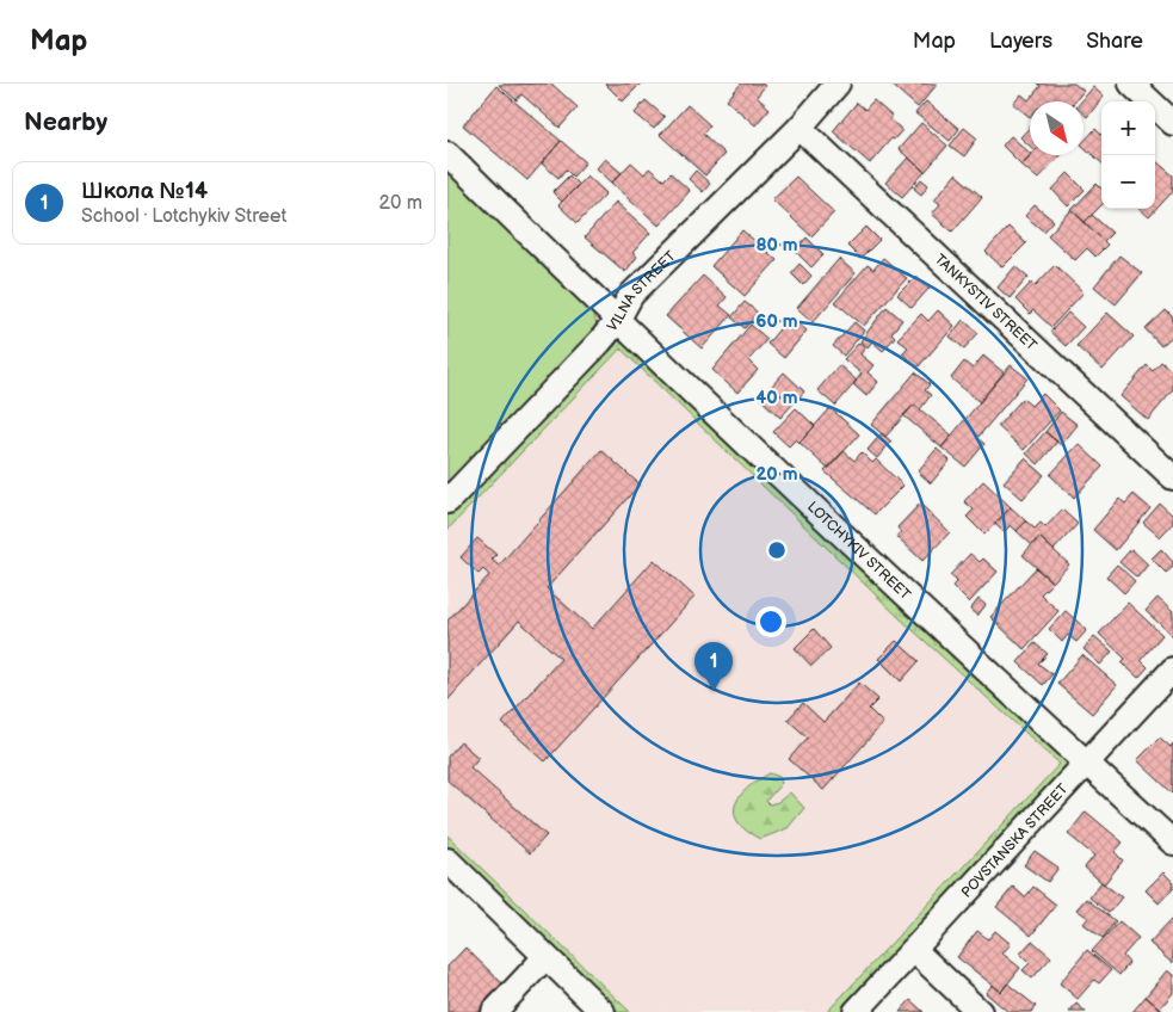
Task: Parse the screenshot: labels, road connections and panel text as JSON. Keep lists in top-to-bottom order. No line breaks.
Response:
{"streets":{"street":["VILNA STREET","TANKYSTIV STREET","LOTCHYKIV STREET","POVSTANSKA STREET"]},"crossings":[["VILNA STREET","TANKYSTIV STREET"],["VILNA STREET","LOTCHYKIV STREET"],["LOTCHYKIV STREET","POVSTANSKA STREET"]],"north":"bottom right","page":{"header":"Map","nav":["Map","Layers","Share"],"heading":"Nearby","map_buttons":["+","−"],"list":[{"mark":"1","name":"Школа №14","note":"School · Lotchykiv Street","value":"20 m"}],"pins":"1"},"rings":["80 m","60 m","40 m","20 m"]}
